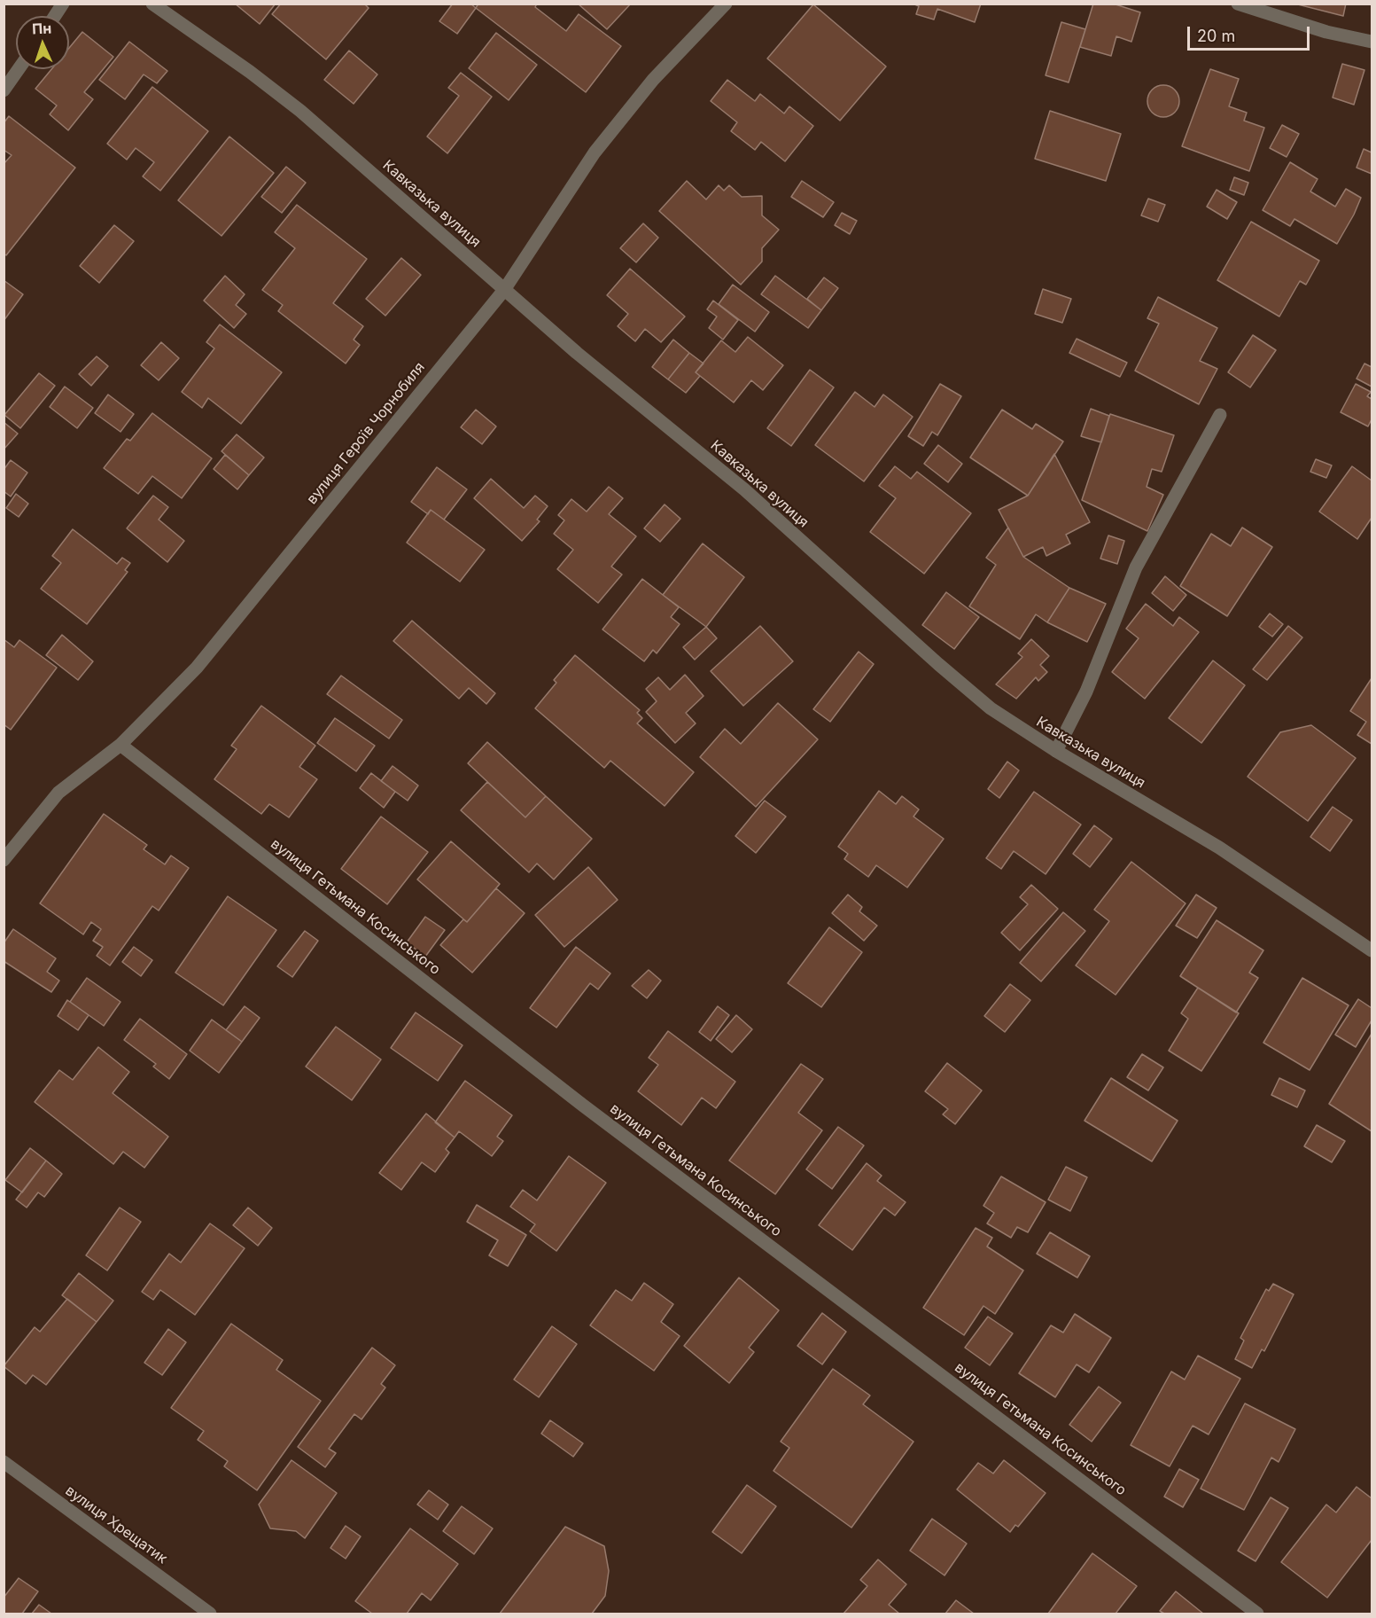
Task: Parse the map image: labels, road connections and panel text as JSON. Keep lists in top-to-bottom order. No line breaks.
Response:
{"streets":{"street":["Кавказька вулиця","вулиця Героїв Чорнобиля","вулиця Гетьмана Косинського","вулиця Хрещатик"]},"crossings":[["Кавказька вулиця","вулиця Героїв Чорнобиля"],["вулиця Героїв Чорнобиля","вулиця Гетьмана Косинського"]],"scale_bar":"20 m","north":"top"}
